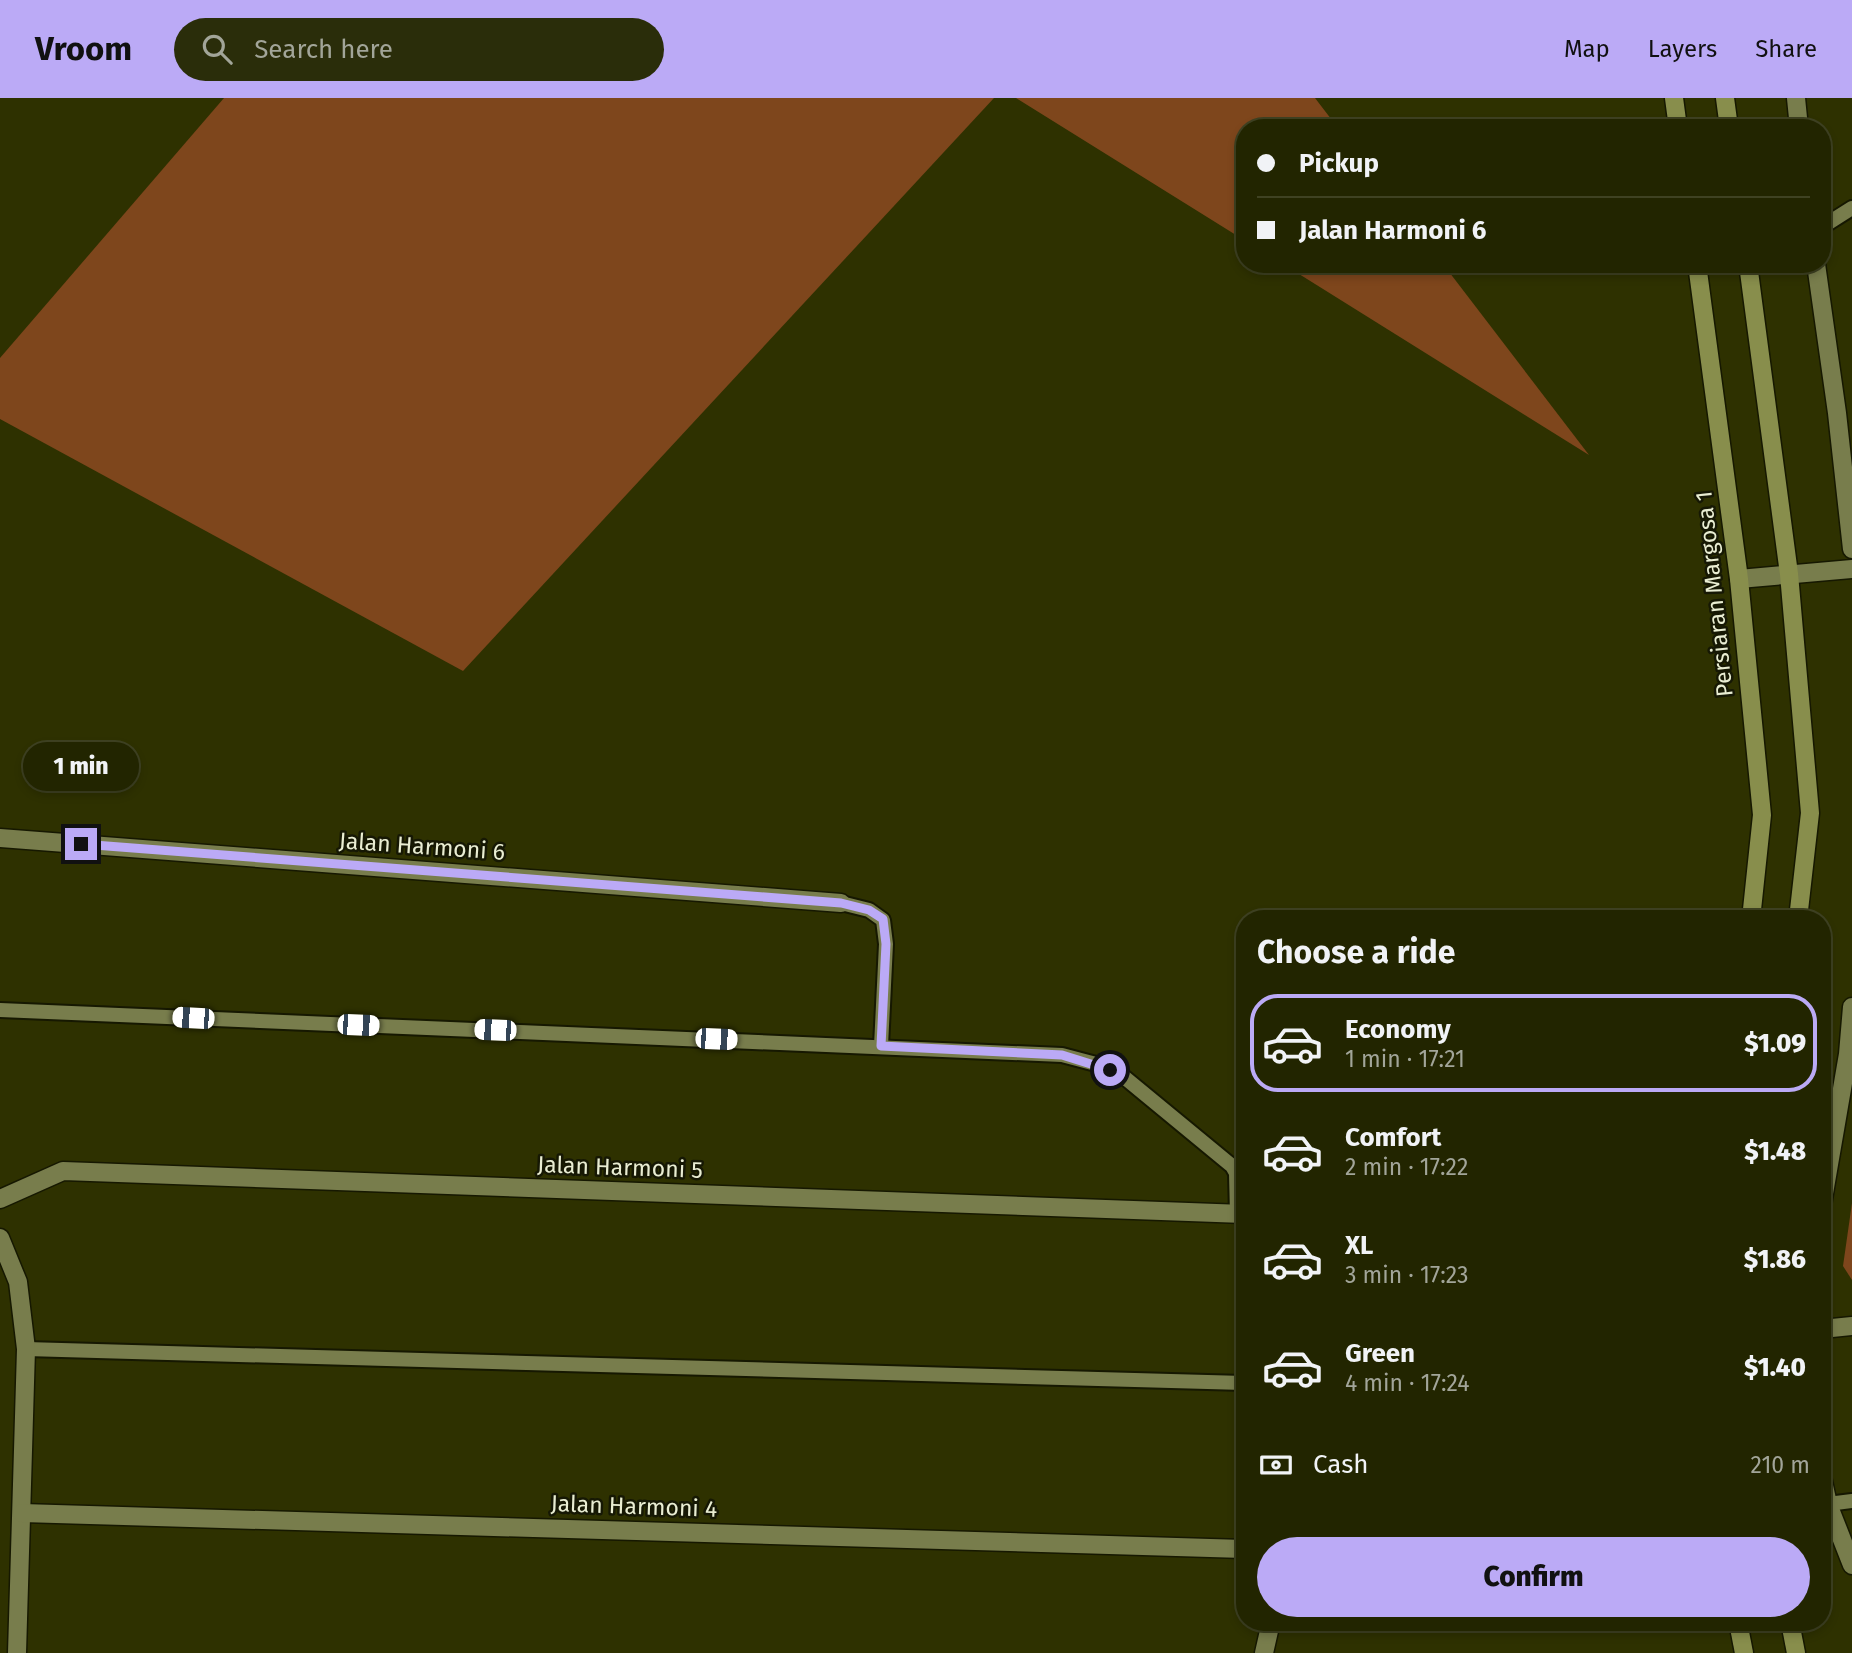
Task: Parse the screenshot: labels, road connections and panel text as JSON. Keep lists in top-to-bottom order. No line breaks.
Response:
{"streets":{"street":["Persiaran Margosa 1","Jalan Harmoni 6","Jalan Harmoni 5","Jalan Harmoni 4"]},"page":{"header":"Vroom","search":"Search here","nav":["Map","Layers","Share"],"banner":["Pickup","Jalan Harmoni 6"],"bubble":"1 min","heading":"Choose a ride","list":[{"name":"Economy","note":"1 min · 17:21","value":"$1.09"},{"name":"Comfort","note":"2 min · 17:22","value":"$1.48"},{"name":"XL","note":"3 min · 17:23","value":"$1.86"},{"name":"Green","note":"4 min · 17:24","value":"$1.40"}],"pay":["Cash","210 m"],"buttons":"Confirm"}}
